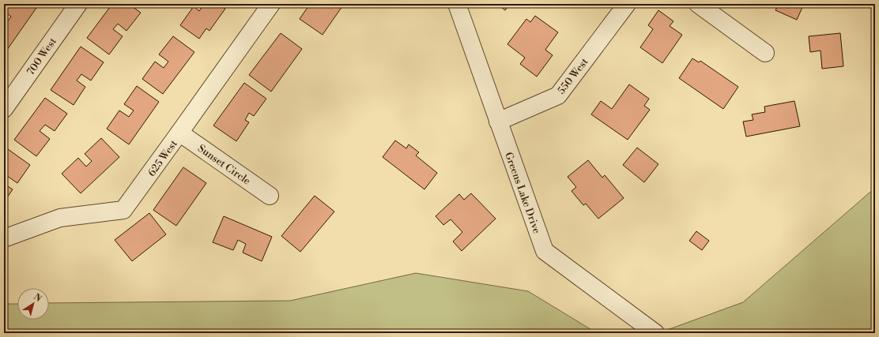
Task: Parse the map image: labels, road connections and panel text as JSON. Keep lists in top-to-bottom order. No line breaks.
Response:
{"streets":{"street":["700 West","550 West","625 West","Sunset Circle","Greens Lake Drive"]},"crossings":[["550 West","Greens Lake Drive"],["625 West","Sunset Circle"]],"north":"top right"}
